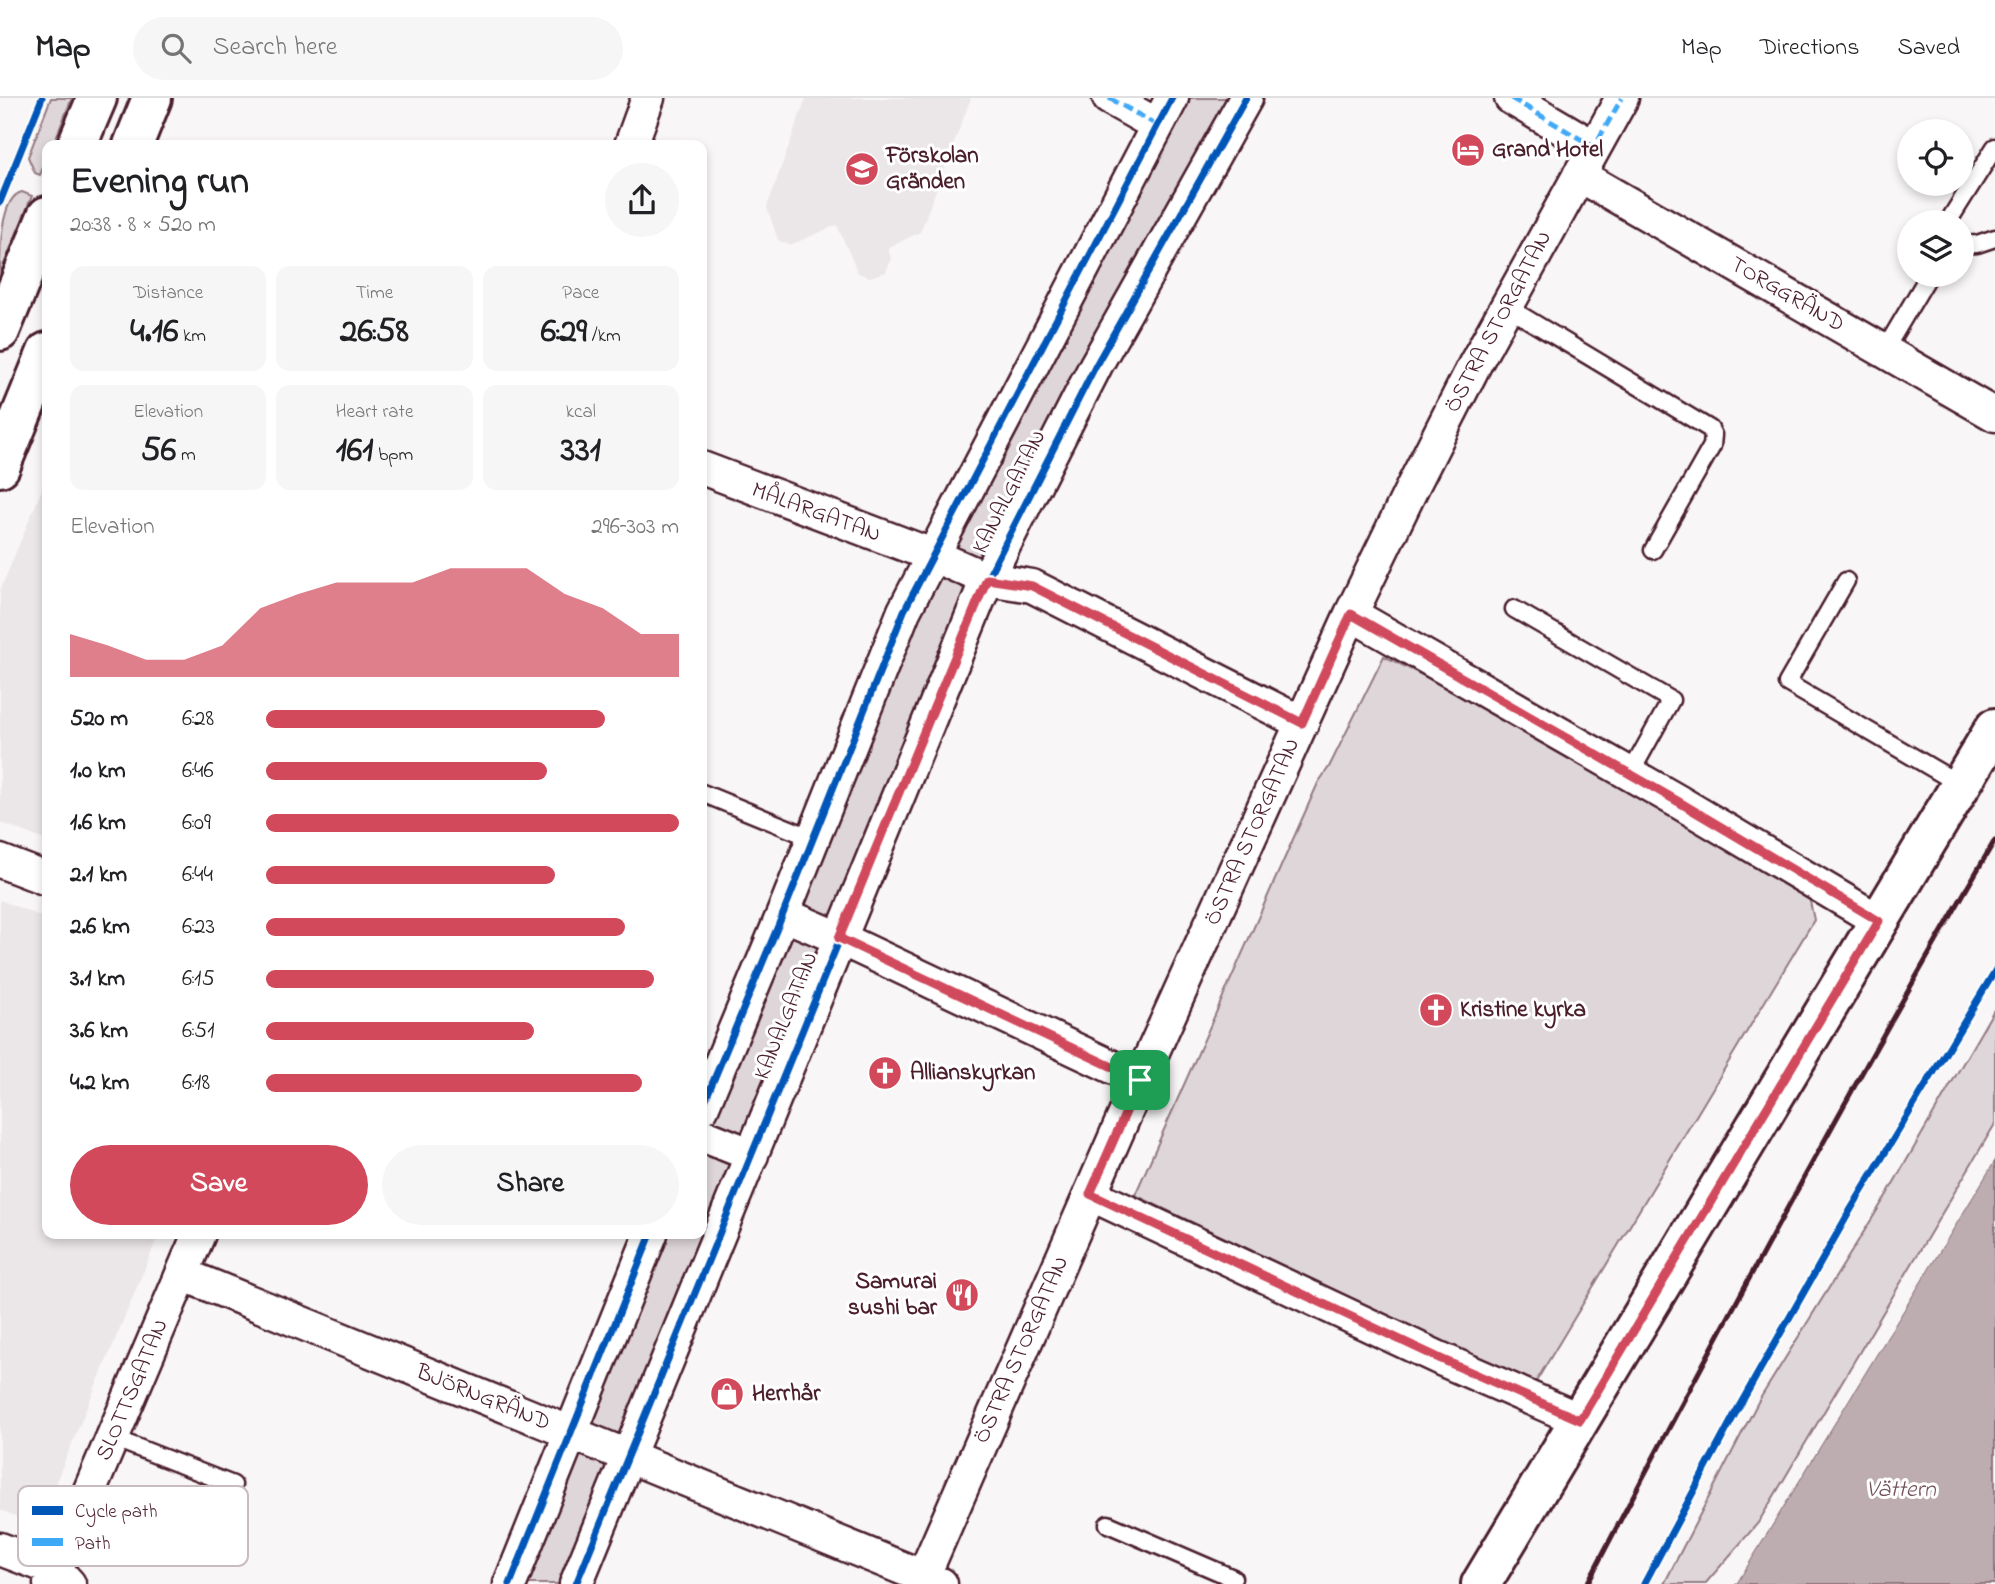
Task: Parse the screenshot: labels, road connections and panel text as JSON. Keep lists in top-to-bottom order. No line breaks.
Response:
{"streets":{"street":["TORGGRÄND","ÖSTRA STORGATAN","KANALGATAN","MÅLARGATAN","SLOTTSGATAN","BJÖRNGRÄND"]},"crossings":[["TORGGRÄND","ÖSTRA STORGATAN"],["ÖSTRA STORGATAN","MÅLARGATAN"],["ÖSTRA STORGATAN","BJÖRNGRÄND"],["KANALGATAN","MÅLARGATAN"],["KANALGATAN","BJÖRNGRÄND"],["SLOTTSGATAN","BJÖRNGRÄND"]],"water":["Vättern"],"places":{"hotel":["Grand Hotel"],"school or university":["Förskolan Gränden"],"church":["Kristine kyrka","Allianskyrkan"],"restaurant":["Samurai sushi bar"],"shop":["Herrhår"]},"legend":["Cycle path","Path"],"page":{"header":"Map","search":"Search here","nav":["Map","Directions","Saved"],"heading":["Evening run","20:38 · 8 × 520 m"],"stats":[["Distance","4.16 km"],["Time","26:58"],["Pace","6:29 /km"],["Elevation","56 m"],["Heart rate","161 bpm"],["kcal","331"]],"chart":["Elevation","296–303 m"],"list":[{"name":"520 m","note":"6:28"},{"name":"1.0 km","note":"6:46"},{"name":"1.6 km","note":"6:09"},{"name":"2.1 km","note":"6:44"},{"name":"2.6 km","note":"6:23"},{"name":"3.1 km","note":"6:15"},{"name":"3.6 km","note":"6:51"},{"name":"4.2 km","note":"6:18"}],"buttons":["Save","Share"]}}
